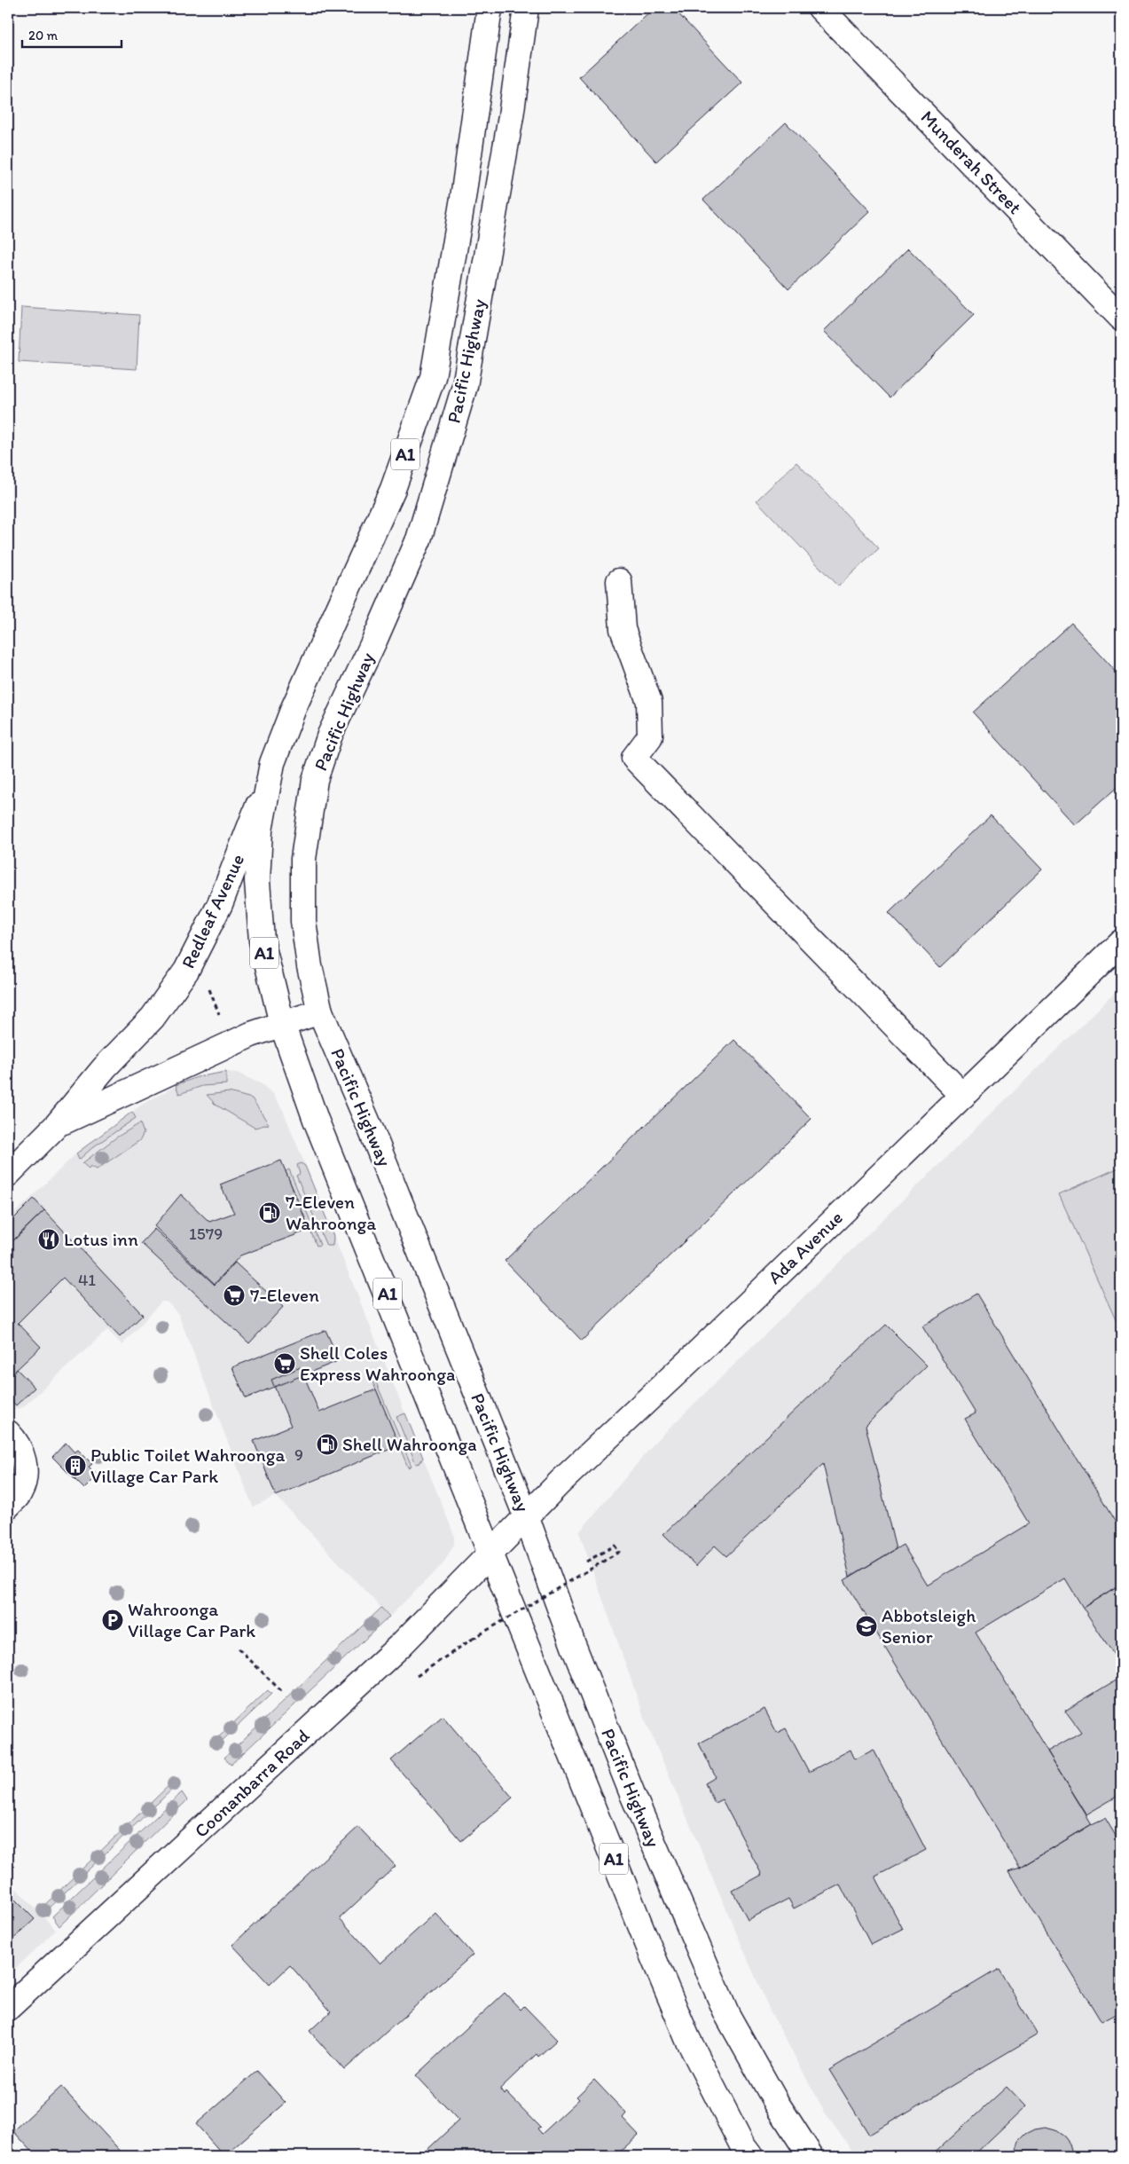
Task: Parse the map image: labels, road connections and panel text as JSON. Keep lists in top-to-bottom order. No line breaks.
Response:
{"streets":{"main road":["Munderah Street","Pacific Highway","A1","Redleaf Avenue","Ada Avenue","Coonanbarra Road"]},"crossings":[["Pacific Highway","Redleaf Avenue"],["Pacific Highway","Ada Avenue"],["Pacific Highway","Coonanbarra Road"],["Ada Avenue","Coonanbarra Road"]],"places":{"fuel station":["7-Eleven Wahroonga","Shell Wahroonga"],"restaurant":["Lotus inn"],"supermarket":["7-Eleven","Shell Coles Express Wahroonga"],"building":["Public Toilet Wahroonga Village Car Park"],"parking":["Wahroonga Village Car Park"],"school or university":["Abbotsleigh Senior"]},"house_numbers":["1579","41","9"],"scale_bar":"20 m"}
